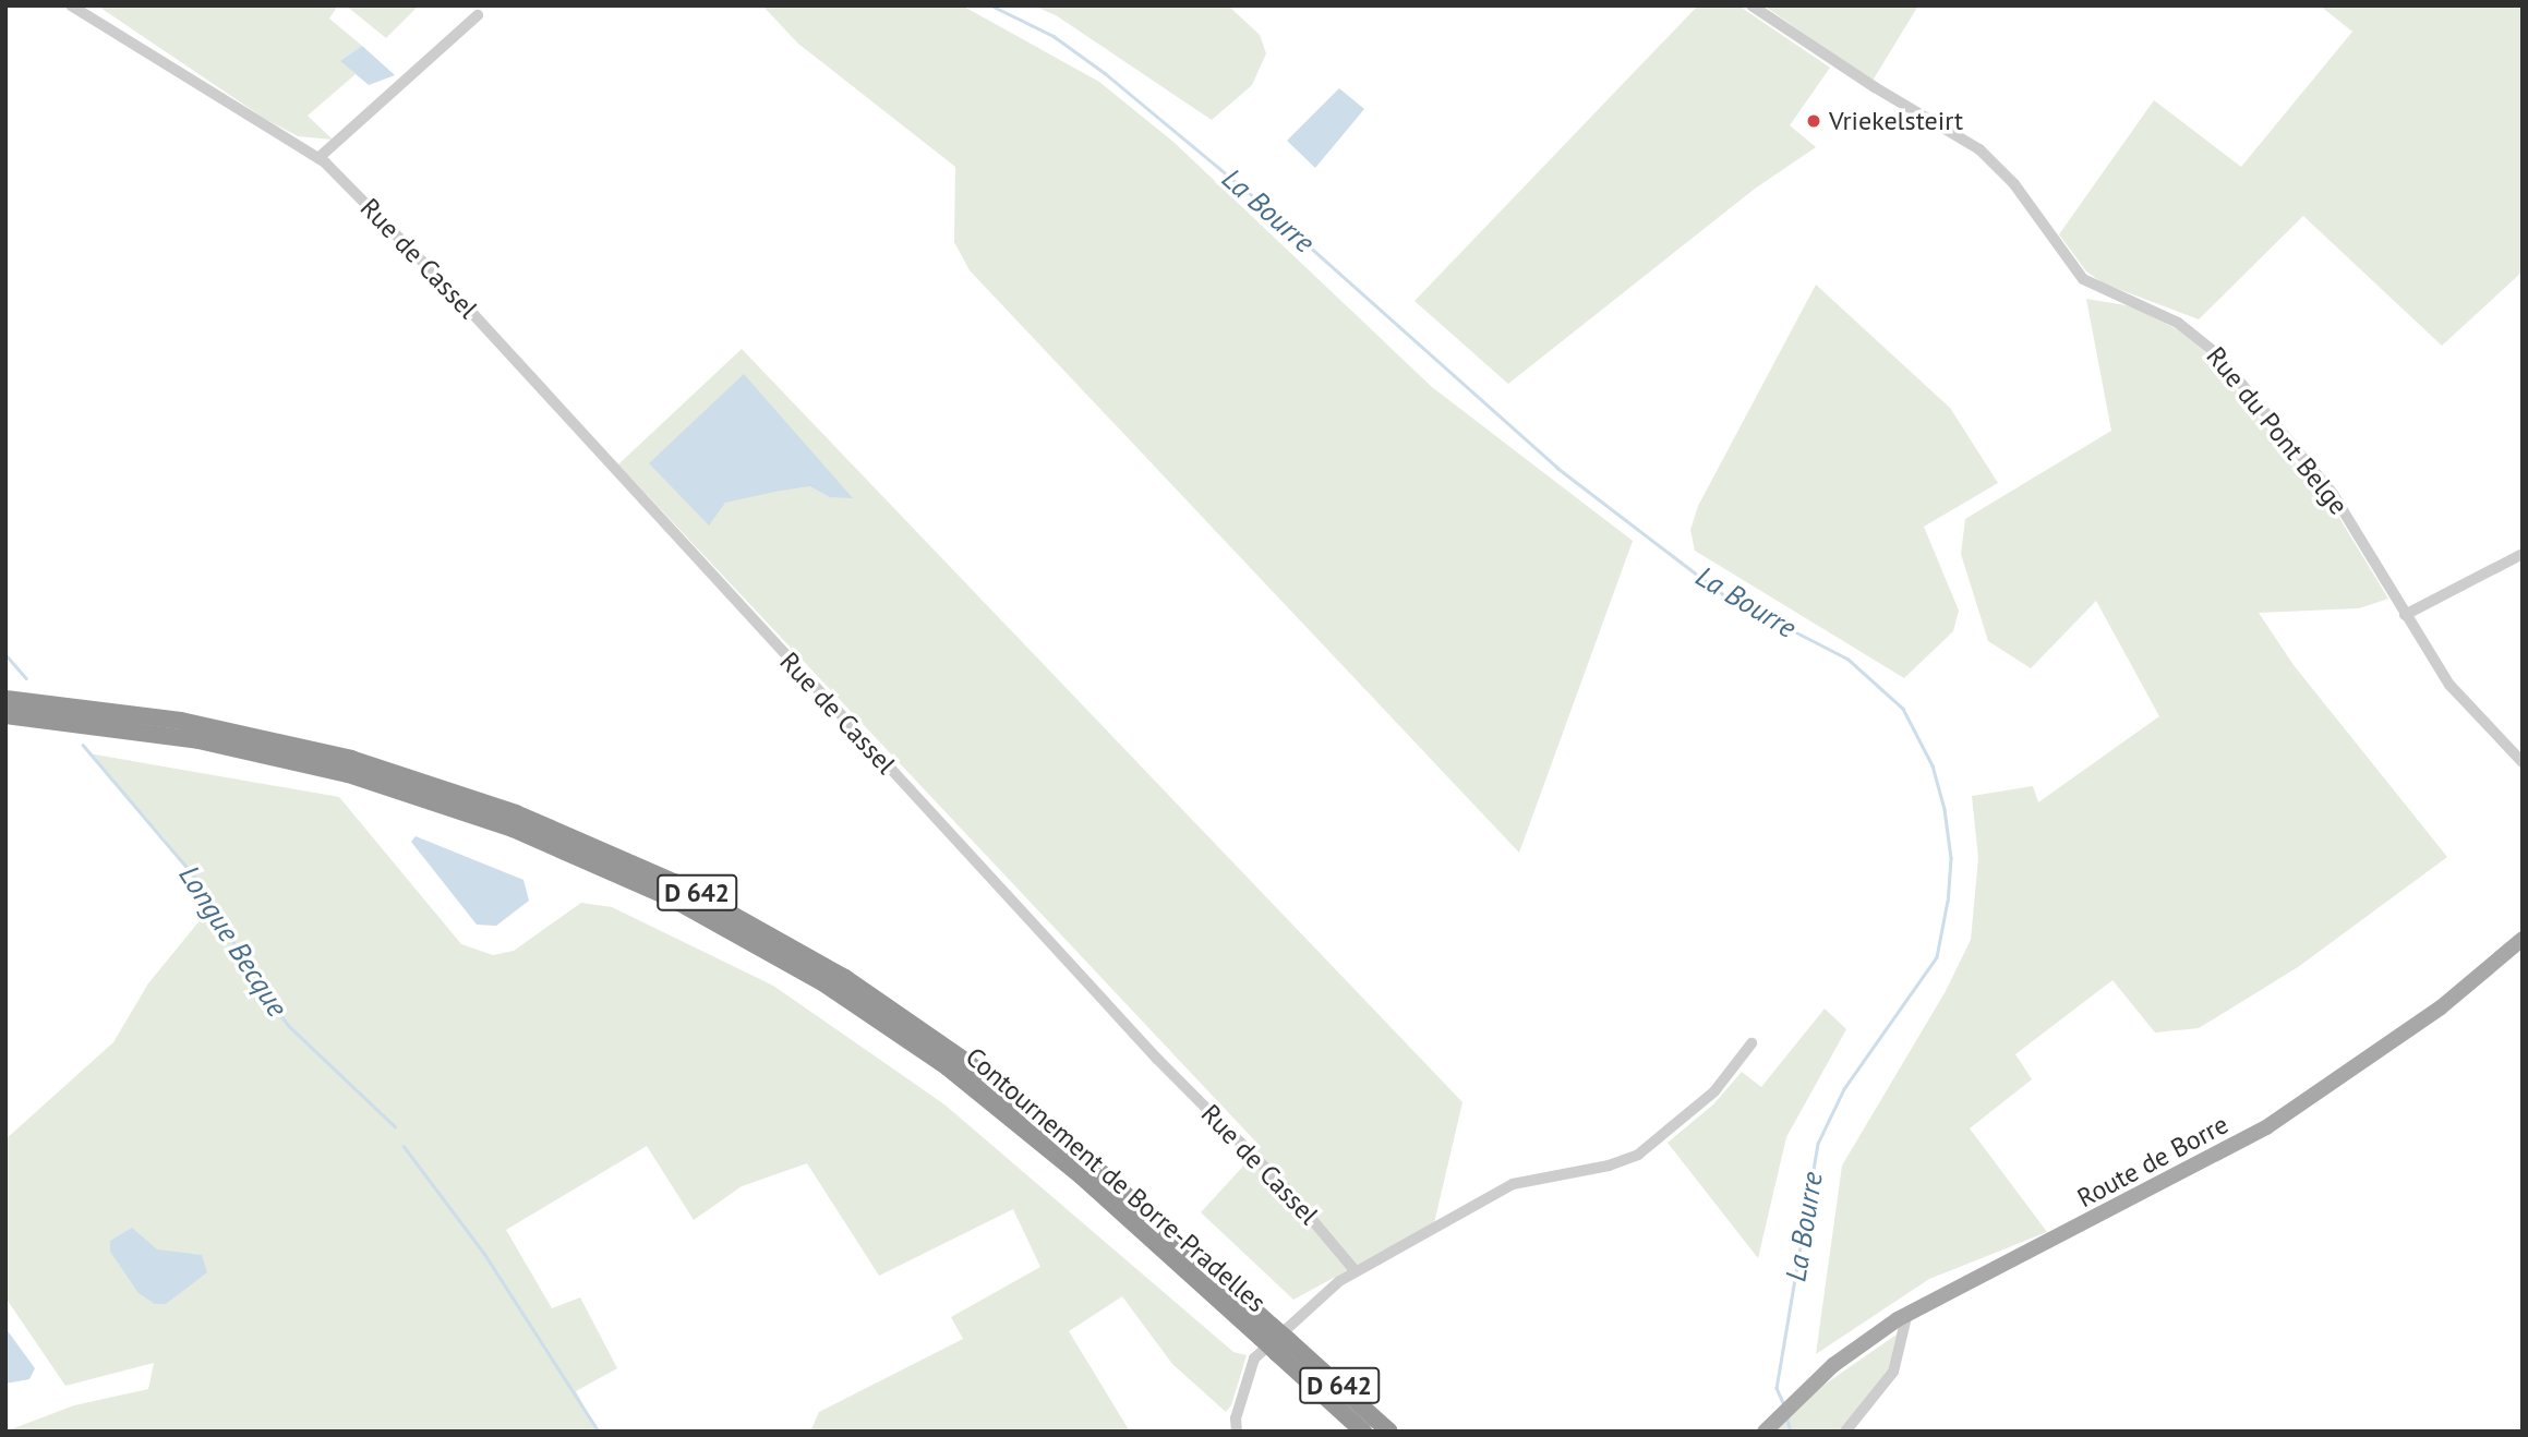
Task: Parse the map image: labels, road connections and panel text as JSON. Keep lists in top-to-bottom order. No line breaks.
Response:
{"streets":{"highway":["D 642","Contournement de Borre-Pradelles"],"main road":["Route de Borre"],"street":["Rue de Cassel","Rue du Pont Belge"]},"crossings":[["D 642","Contournement de Borre-Pradelles"]],"water":["La Bourre","Longue Becque"],"places":["Vriekelsteirt"]}
